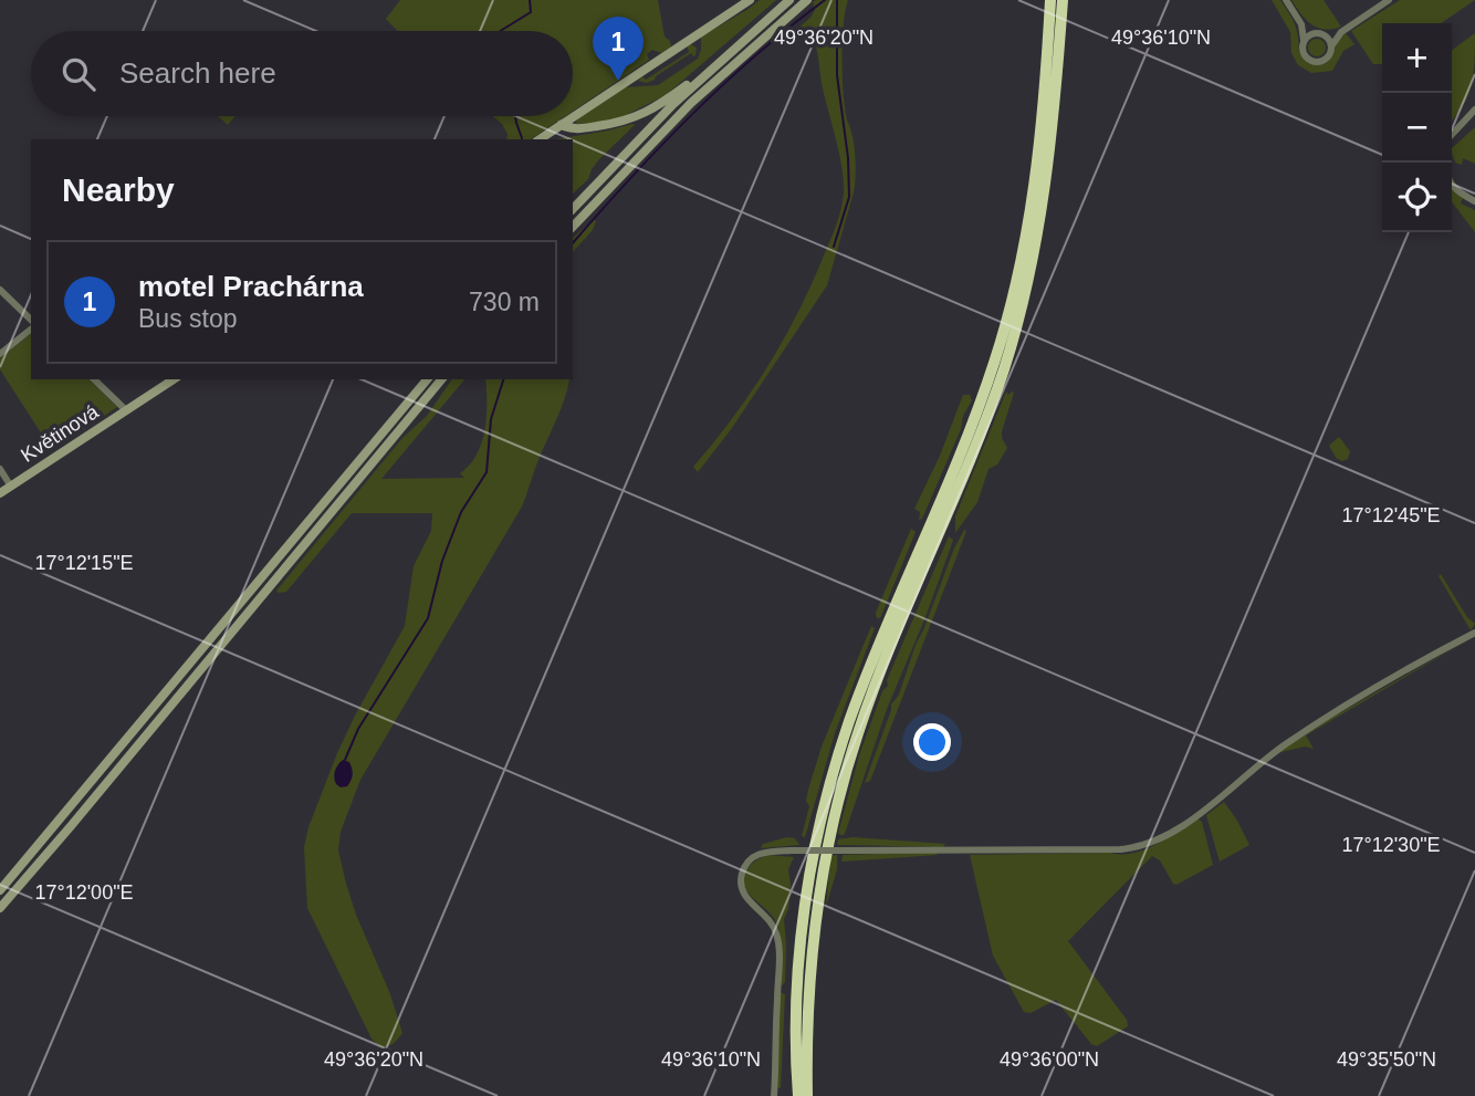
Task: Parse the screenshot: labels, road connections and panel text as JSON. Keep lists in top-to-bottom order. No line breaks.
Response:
{"streets":{"main road":["Květinová"]},"page":{"pins":"1","map_buttons":["+","−"],"search":"Search here","heading":"Nearby","list":[{"mark":"1","name":"motel Prachárna","note":"Bus stop","value":"730 m"}]},"coordinates":["49°36'20\"N","49°36'10\"N","17°12'45\"E","17°12'15\"E","17°12'30\"E","17°12'00\"E","49°36'00\"N","49°35'50\"N"]}
